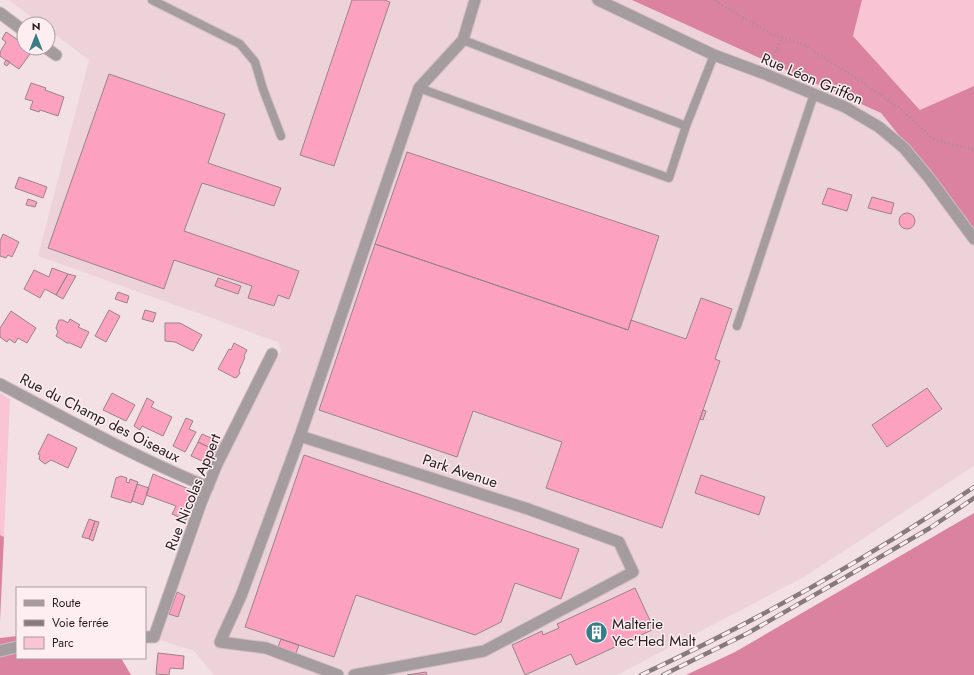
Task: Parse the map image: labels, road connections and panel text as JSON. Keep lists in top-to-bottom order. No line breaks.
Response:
{"streets":{"street":["Rue Léon Griffon","Rue du Champ des Oiseaux","Park Avenue","Rue Nicolas Appert"]},"crossings":[["Rue du Champ des Oiseaux","Rue Nicolas Appert"]],"places":{"building":["Malterie Yec'Hed Malt"]},"legend":["Route","Voie ferrée","Parc"],"north":"top"}
